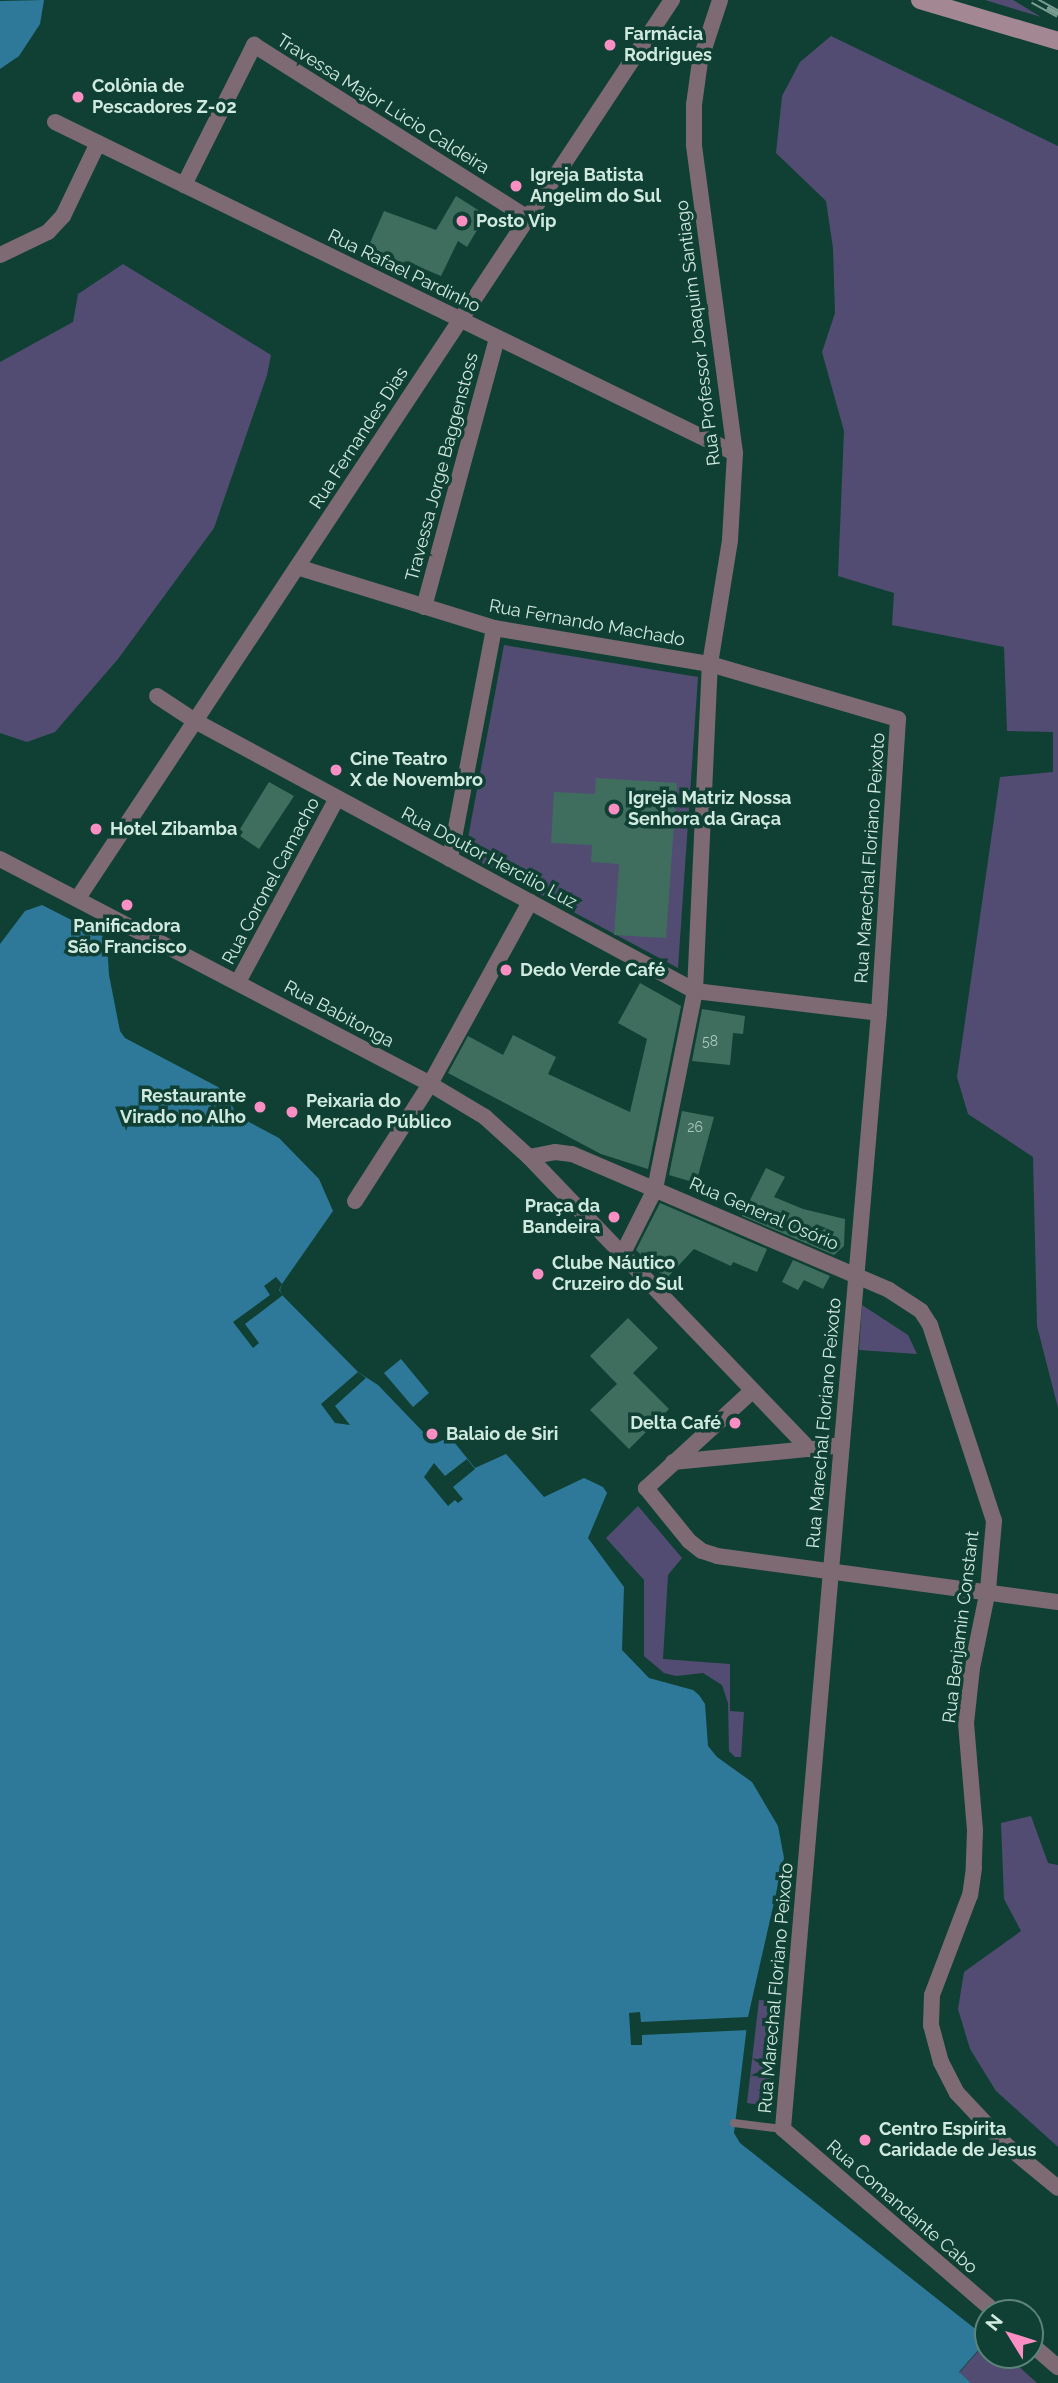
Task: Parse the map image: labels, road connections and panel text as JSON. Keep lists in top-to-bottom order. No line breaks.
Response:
{"streets":{"street":["Travessa Major Lúcio Caldeira","Rua Rafael Pardinho","Rua Professor Joaquim Santiago","Rua Fernandes Dias","Travessa Jorge Baggenstoss","Rua Fernando Machado","Rua Doutor Hercílio Luz","Rua Marechal Floriano Peixoto","Rua Coronel Camacho","Rua Babitonga","Rua General Osório","Rua Benjamin Constant","Rua Comandante Cabo"]},"crossings":[["Travessa Major Lúcio Caldeira","Rua Rafael Pardinho"],["Travessa Major Lúcio Caldeira","Rua Fernandes Dias"],["Rua Rafael Pardinho","Rua Professor Joaquim Santiago"],["Rua Rafael Pardinho","Rua Fernandes Dias"],["Rua Rafael Pardinho","Travessa Jorge Baggenstoss"],["Rua Professor Joaquim Santiago","Rua Fernando Machado"],["Rua Professor Joaquim Santiago","Rua Doutor Hercílio Luz"],["Rua Professor Joaquim Santiago","Rua General Osório"],["Rua Fernandes Dias","Rua Fernando Machado"],["Rua Fernandes Dias","Rua Doutor Hercílio Luz"],["Rua Fernandes Dias","Rua Babitonga"],["Travessa Jorge Baggenstoss","Rua Fernando Machado"],["Rua Fernando Machado","Rua Marechal Floriano Peixoto"],["Rua Doutor Hercílio Luz","Rua Coronel Camacho"],["Rua Marechal Floriano Peixoto","Rua General Osório"],["Rua Marechal Floriano Peixoto","Rua Benjamin Constant"],["Rua Marechal Floriano Peixoto","Rua Comandante Cabo"],["Rua Coronel Camacho","Rua Babitonga"],["Rua General Osório","Rua Benjamin Constant"]],"places":["Farmácia Rodrigues","Colônia de Pescadores Z-02","Igreja Batista Angelim do Sul","Posto Vip","Cine Teatro X de Novembro","Igreja Matriz Nossa Senhora da Graça","Hotel Zibamba","Panificadora São Francisco","Dedo Verde Café","Restaurante Virado no Alho","Peixaria do Mercado Público","Praça da Bandeira","Clube Náutico Cruzeiro do Sul","Delta Café","Balaio de Siri","Centro Espírita Caridade de Jesus"],"house_numbers":["58","26"],"north":"top left"}
